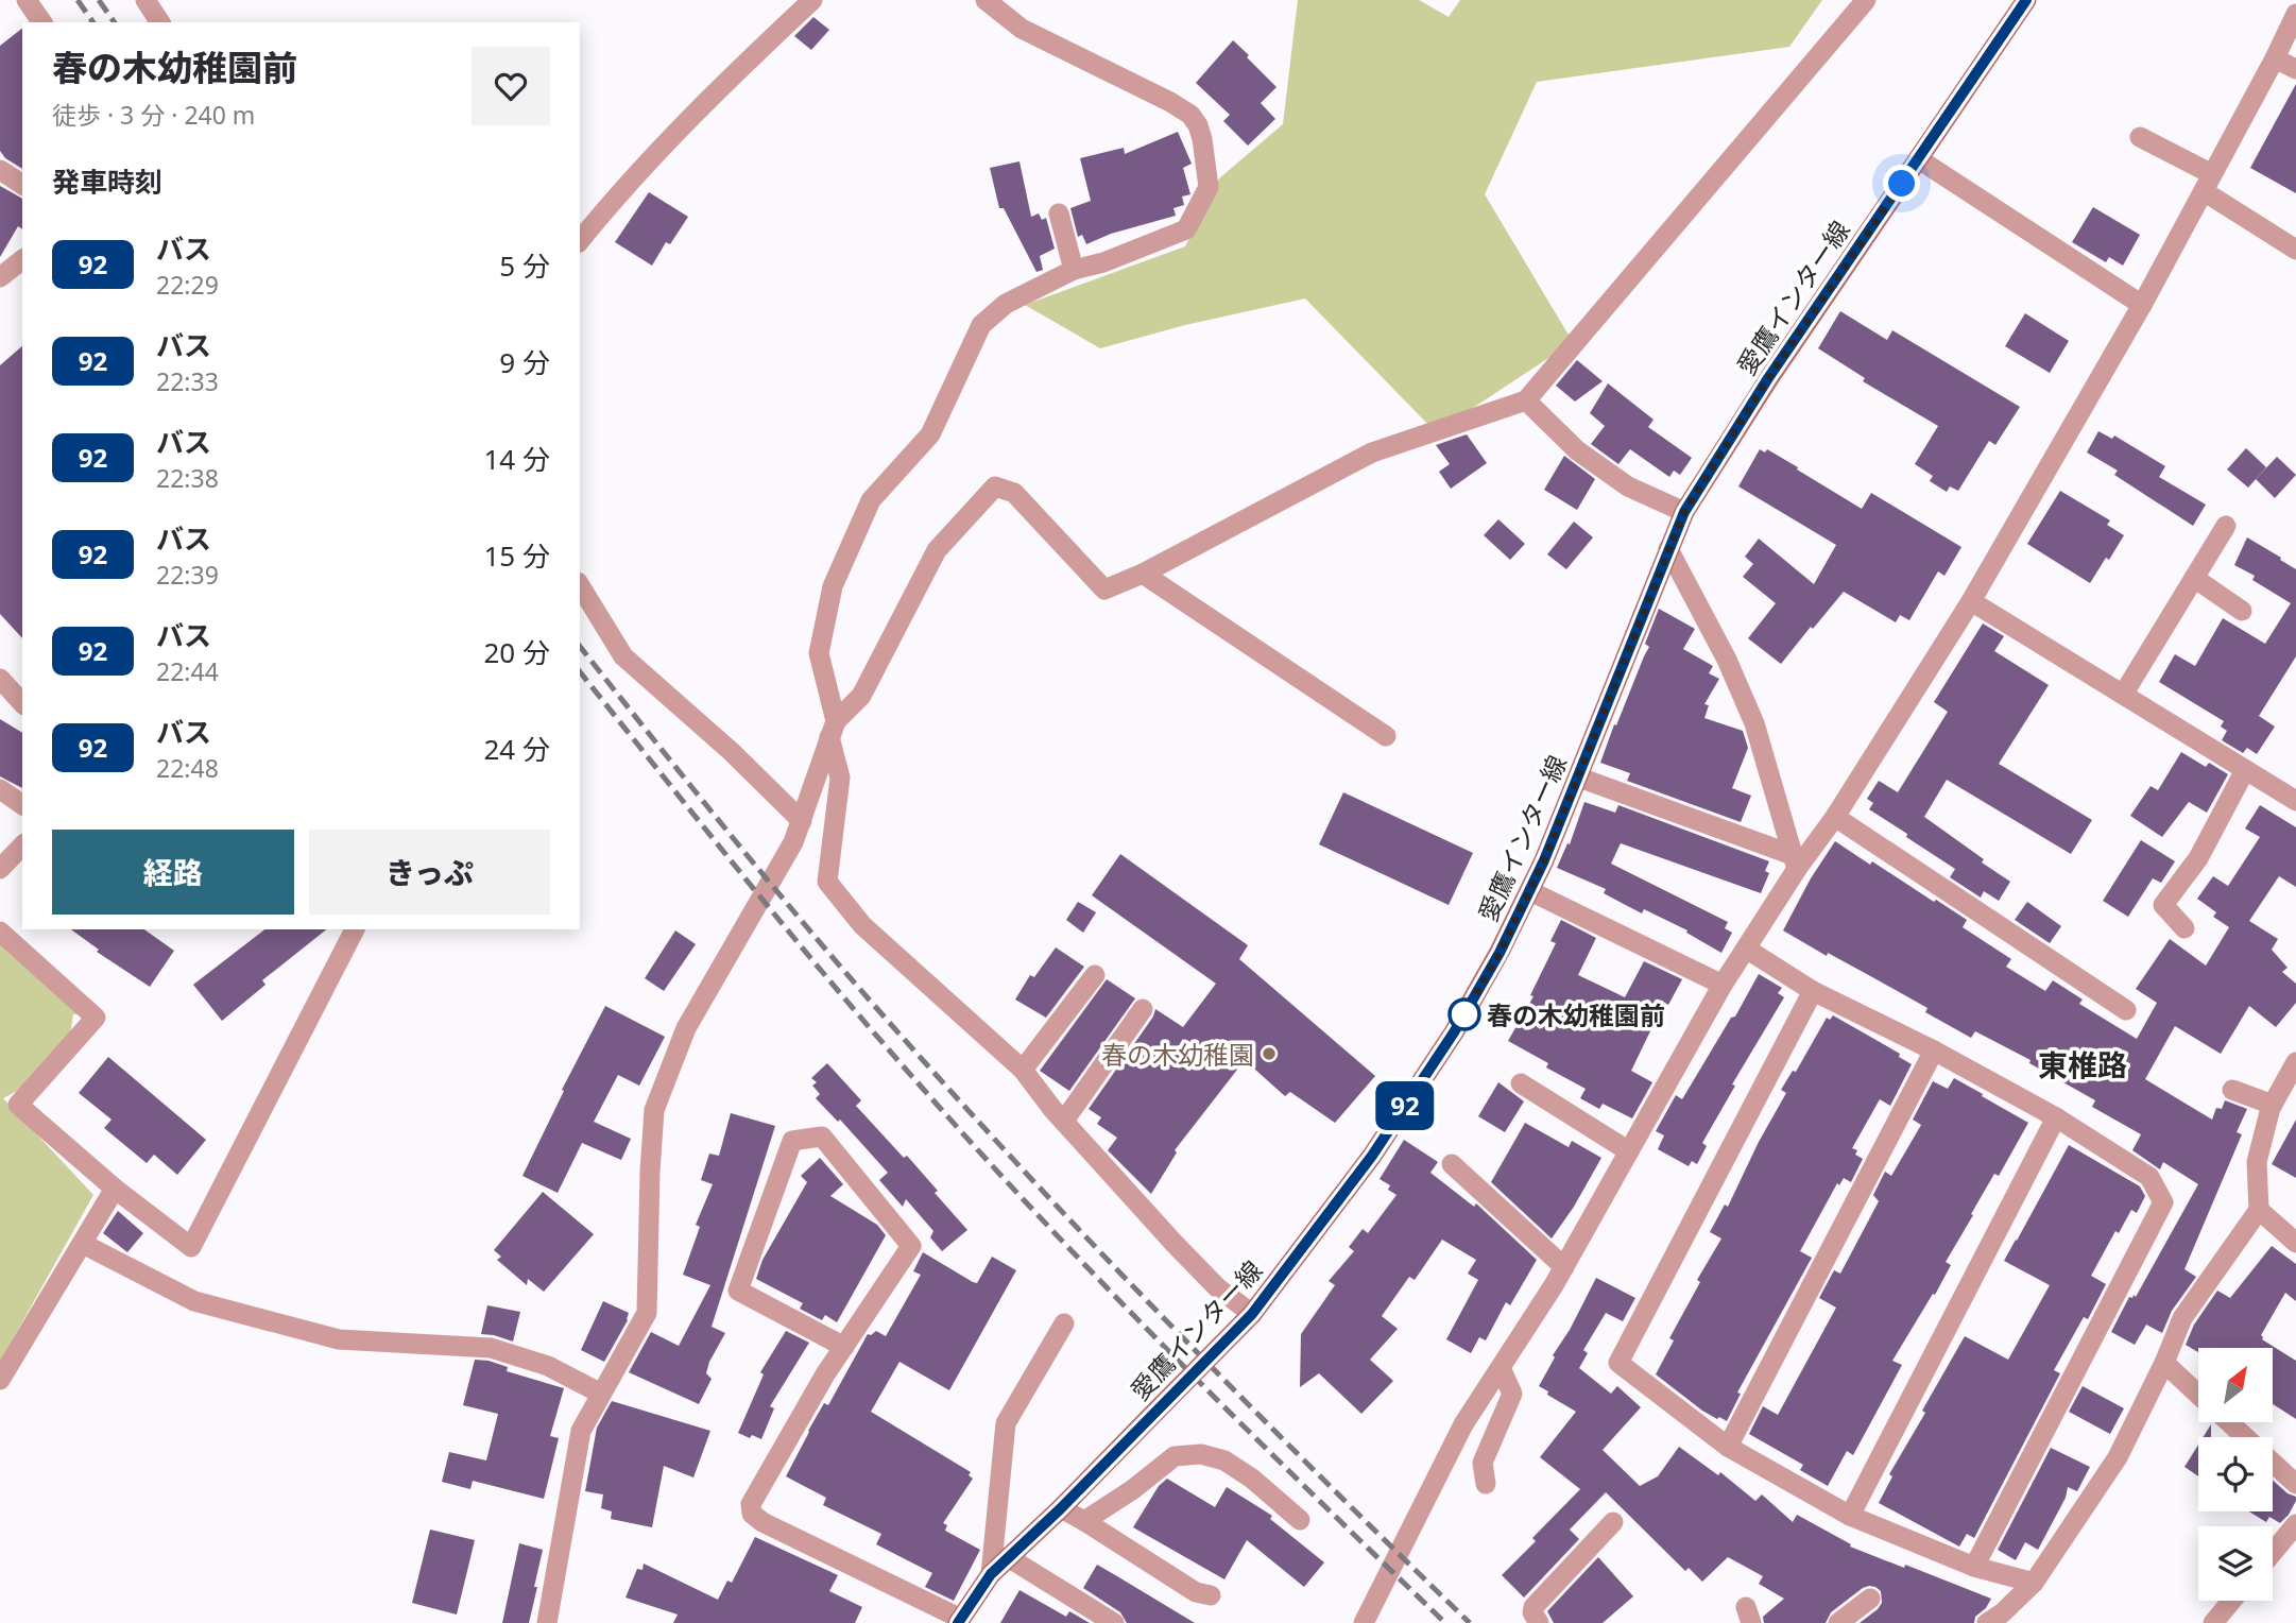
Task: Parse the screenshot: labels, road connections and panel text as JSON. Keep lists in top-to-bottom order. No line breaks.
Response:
{"streets":{"main road":["愛鷹インター線"]},"districts":["東椎路"],"places":["春の木幼稚園前","春の木幼稚園"],"lines":["bus line 92"],"north":"top right","page":{"on_map":"92","heading":[["春の木幼稚園前","徒歩 · 3 分 · 240 m"],"発車時刻"],"list":[{"mark":"92","name":"バス","note":"22:29","value":"5 分"},{"mark":"92","name":"バス","note":"22:33","value":"9 分"},{"mark":"92","name":"バス","note":"22:38","value":"14 分"},{"mark":"92","name":"バス","note":"22:39","value":"15 分"},{"mark":"92","name":"バス","note":"22:44","value":"20 分"},{"mark":"92","name":"バス","note":"22:48","value":"24 分"}],"buttons":["経路","きっぷ"]}}
